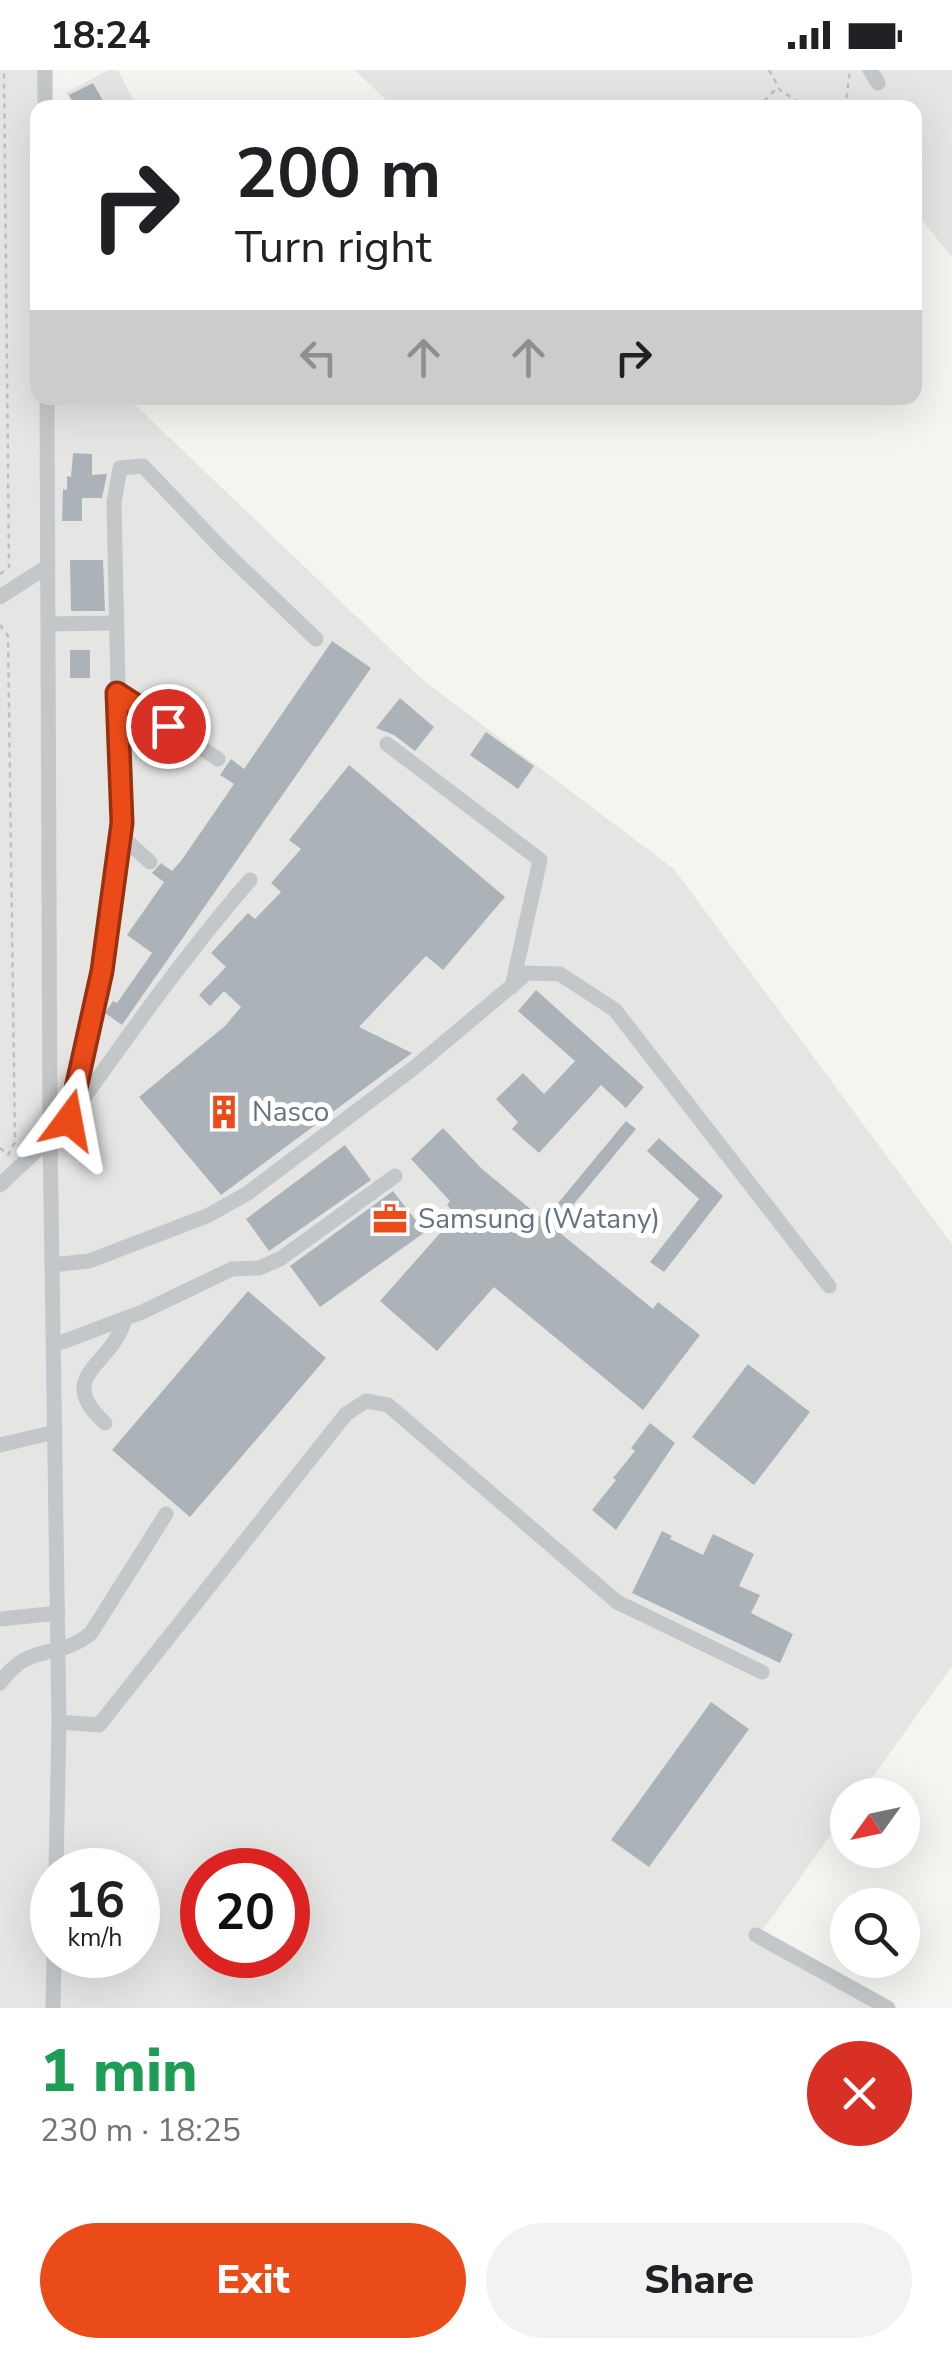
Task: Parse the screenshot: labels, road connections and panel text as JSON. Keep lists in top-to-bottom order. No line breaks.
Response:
{"places":{"building":["Nasco"],"office":["Samsung (Watany)"]},"north":"bottom left","page":{"status":"18:24","turn":["200 m","Turn right"],"speed":"16 km/h","limit":"20","heading":["1 min","230 m · 18:25"],"buttons":["Exit","Share"]}}
